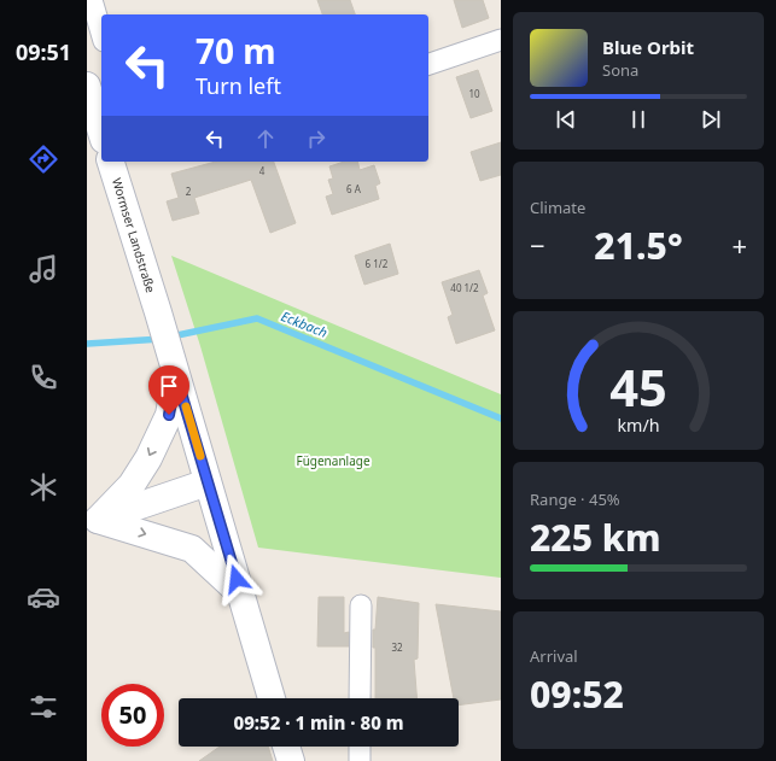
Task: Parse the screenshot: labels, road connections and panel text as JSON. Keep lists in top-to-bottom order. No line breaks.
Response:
{"streets":{"main road":["Wormser Landstraße"]},"water":["Eckbach"],"parks":["Fügenanlage"],"house_numbers":["10","4","6 A","2","6 1/2","40 1/2","32"],"page":{"tabs":"09:51","turn":["70 m","Turn left"],"song":["Blue Orbit","Sona"],"tile":["Climate",["Range · 45%","225 km"],["Arrival","09:52"]],"heat":["−","21.5°","+"],"limit":"50","trip":"09:52 · 1 min · 80 m","gauge":["45","km/h"]}}
